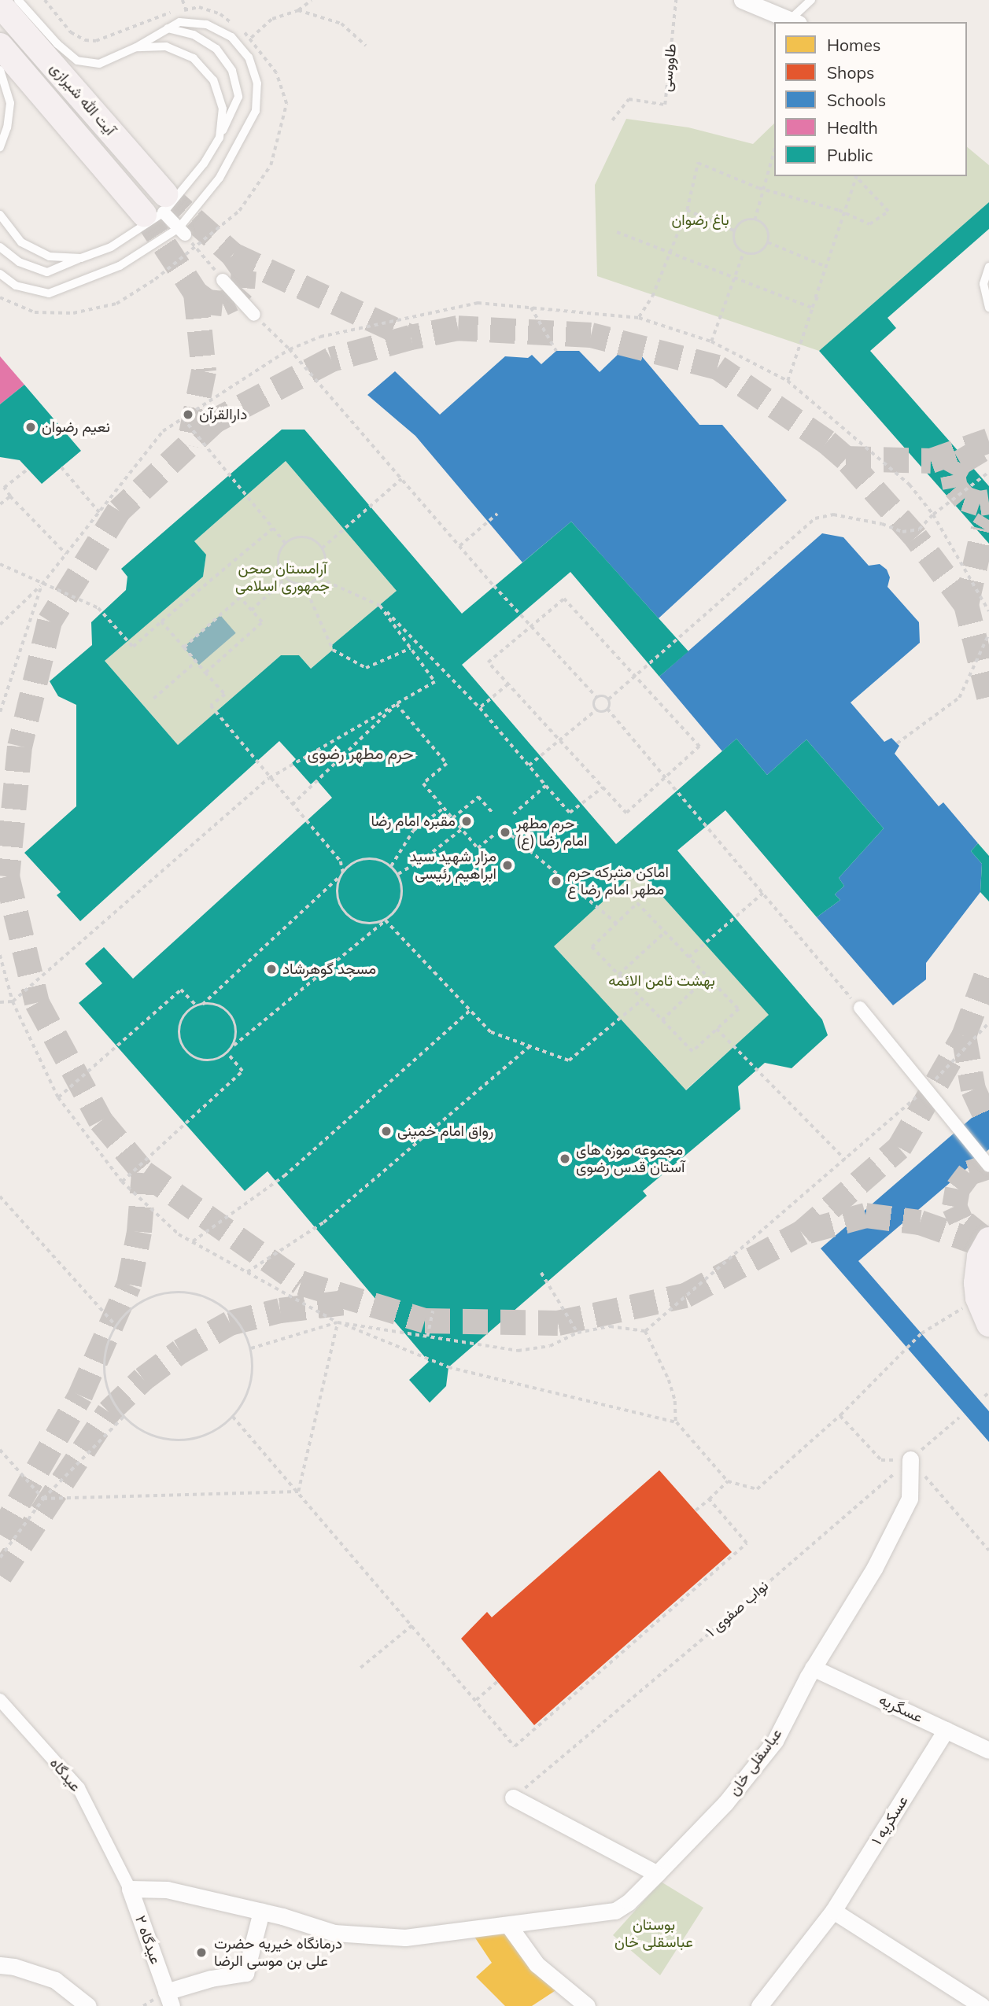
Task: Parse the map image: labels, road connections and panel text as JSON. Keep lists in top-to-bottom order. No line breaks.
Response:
{"streets":{"main road":["آیت الله شیرازی"],"street":["عسگریه","عباسقلی خان","عیدگاه","عسکریه ۱","عیدگاه ۲"],"path":["طاووسی","نواب صفوی ۱"]},"crossings":[["نواب صفوی ۱","عباسقلی خان"],["عسگریه","عباسقلی خان"],["عسگریه","عسکریه ۱"],["عباسقلی خان","عیدگاه"],["عباسقلی خان","عیدگاه ۲"],["عیدگاه","عیدگاه ۲"]],"districts":["حرم مطهر رضوی"],"parks":["باغ رضوان","آرامستان صحن جمهوری اسلامی","بهشت ثامن الائمه","بوستان عباسقلی خان"],"places":["دارالقرآن","نعیم رضوان","مقبره امام رضا","حرم مطهر امام رضا (ع)","مزار شهید سید ابراهیم رئیسی","اماکن متبرکه حرم مطهر امام رضا ع","مسجد گوهرشاد","رواق امام خمینی","مجموعه موزه های آستان قدس رضوی","درمانگاه خیریه حضرت علی بن موسی الرضا"],"legend":["Homes","Shops","Schools","Health","Public"]}
